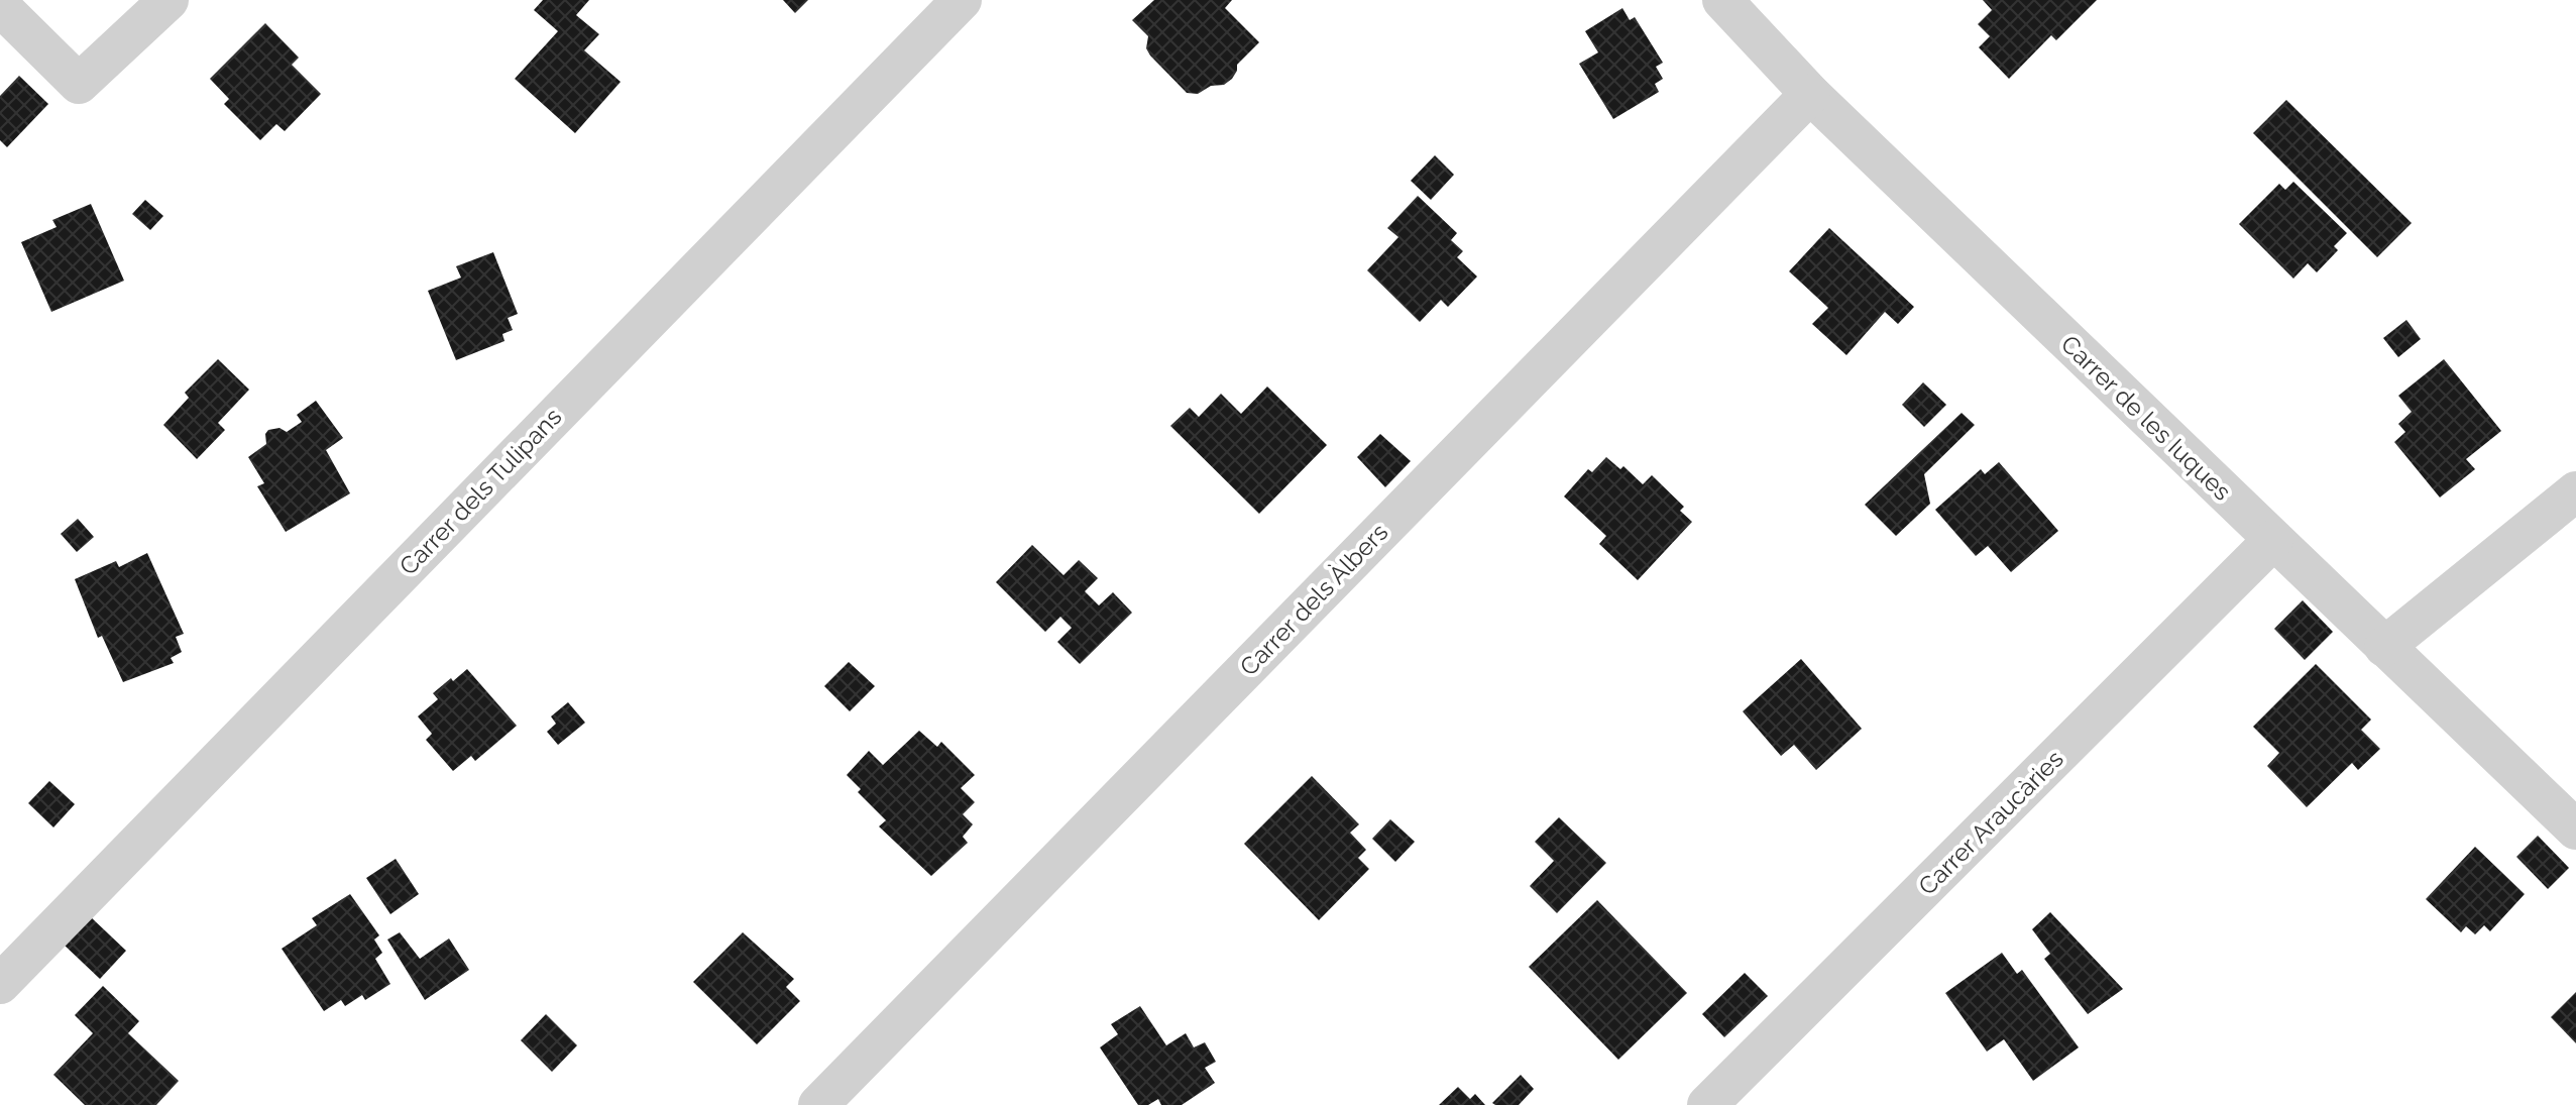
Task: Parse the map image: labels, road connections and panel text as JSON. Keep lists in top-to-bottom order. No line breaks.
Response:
{"streets":{"street":["Carrer de les Iuques","Carrer dels Tulipans","Carrer dels Àlbers","Carrer Araucàries"]},"crossings":[["Carrer de les Iuques","Carrer dels Àlbers"],["Carrer de les Iuques","Carrer Araucàries"]]}
